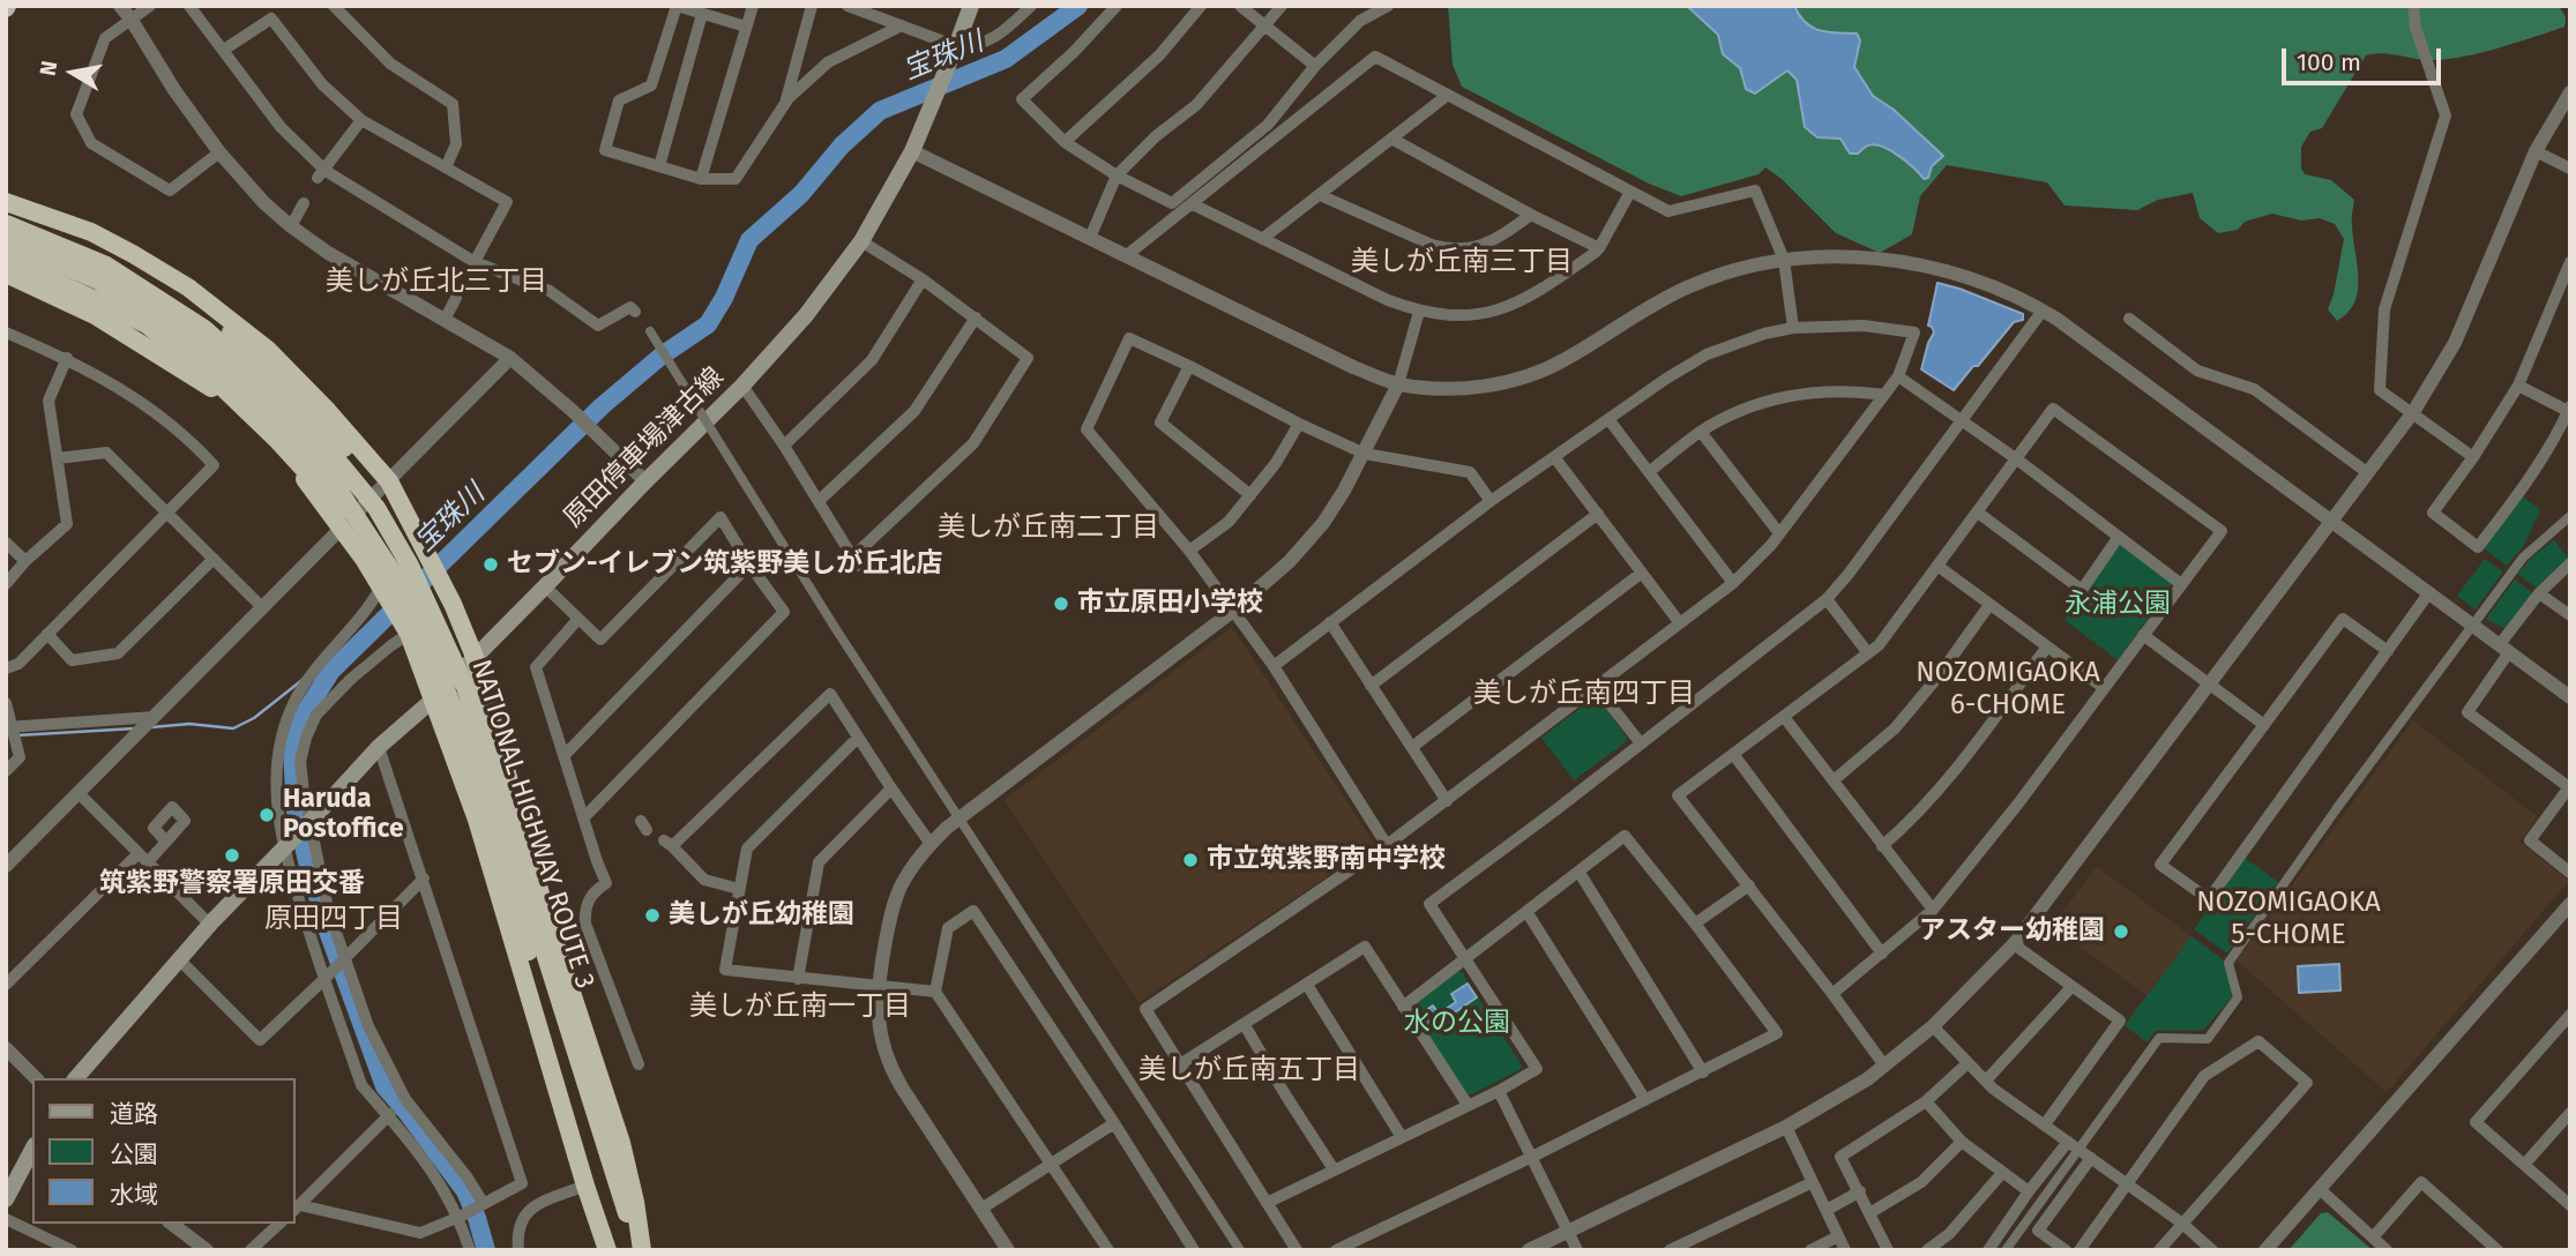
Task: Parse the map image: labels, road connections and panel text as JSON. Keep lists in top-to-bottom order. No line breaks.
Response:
{"streets":{"highway":["NATIONAL HIGHWAY ROUTE 3"],"main road":["原田停車場津古線"]},"districts":["美しが丘南三丁目","美しが丘北三丁目","美しが丘南二丁目","NOZOMIGAOKA 6-CHOME","美しが丘南四丁目","NOZOMIGAOKA 5-CHOME","原田四丁目","美しが丘南一丁目","美しが丘南五丁目"],"water":["宝珠川"],"parks":["永浦公園","水の公園"],"places":["セブン-イレブン筑紫野美しが丘北店","市立原田小学校","Haruda Postoffice","筑紫野警察署原田交番","市立筑紫野南中学校","美しが丘幼稚園","アスター幼稚園"],"legend":["道路","公園","水域"],"scale_bar":"100 m","north":"left"}
